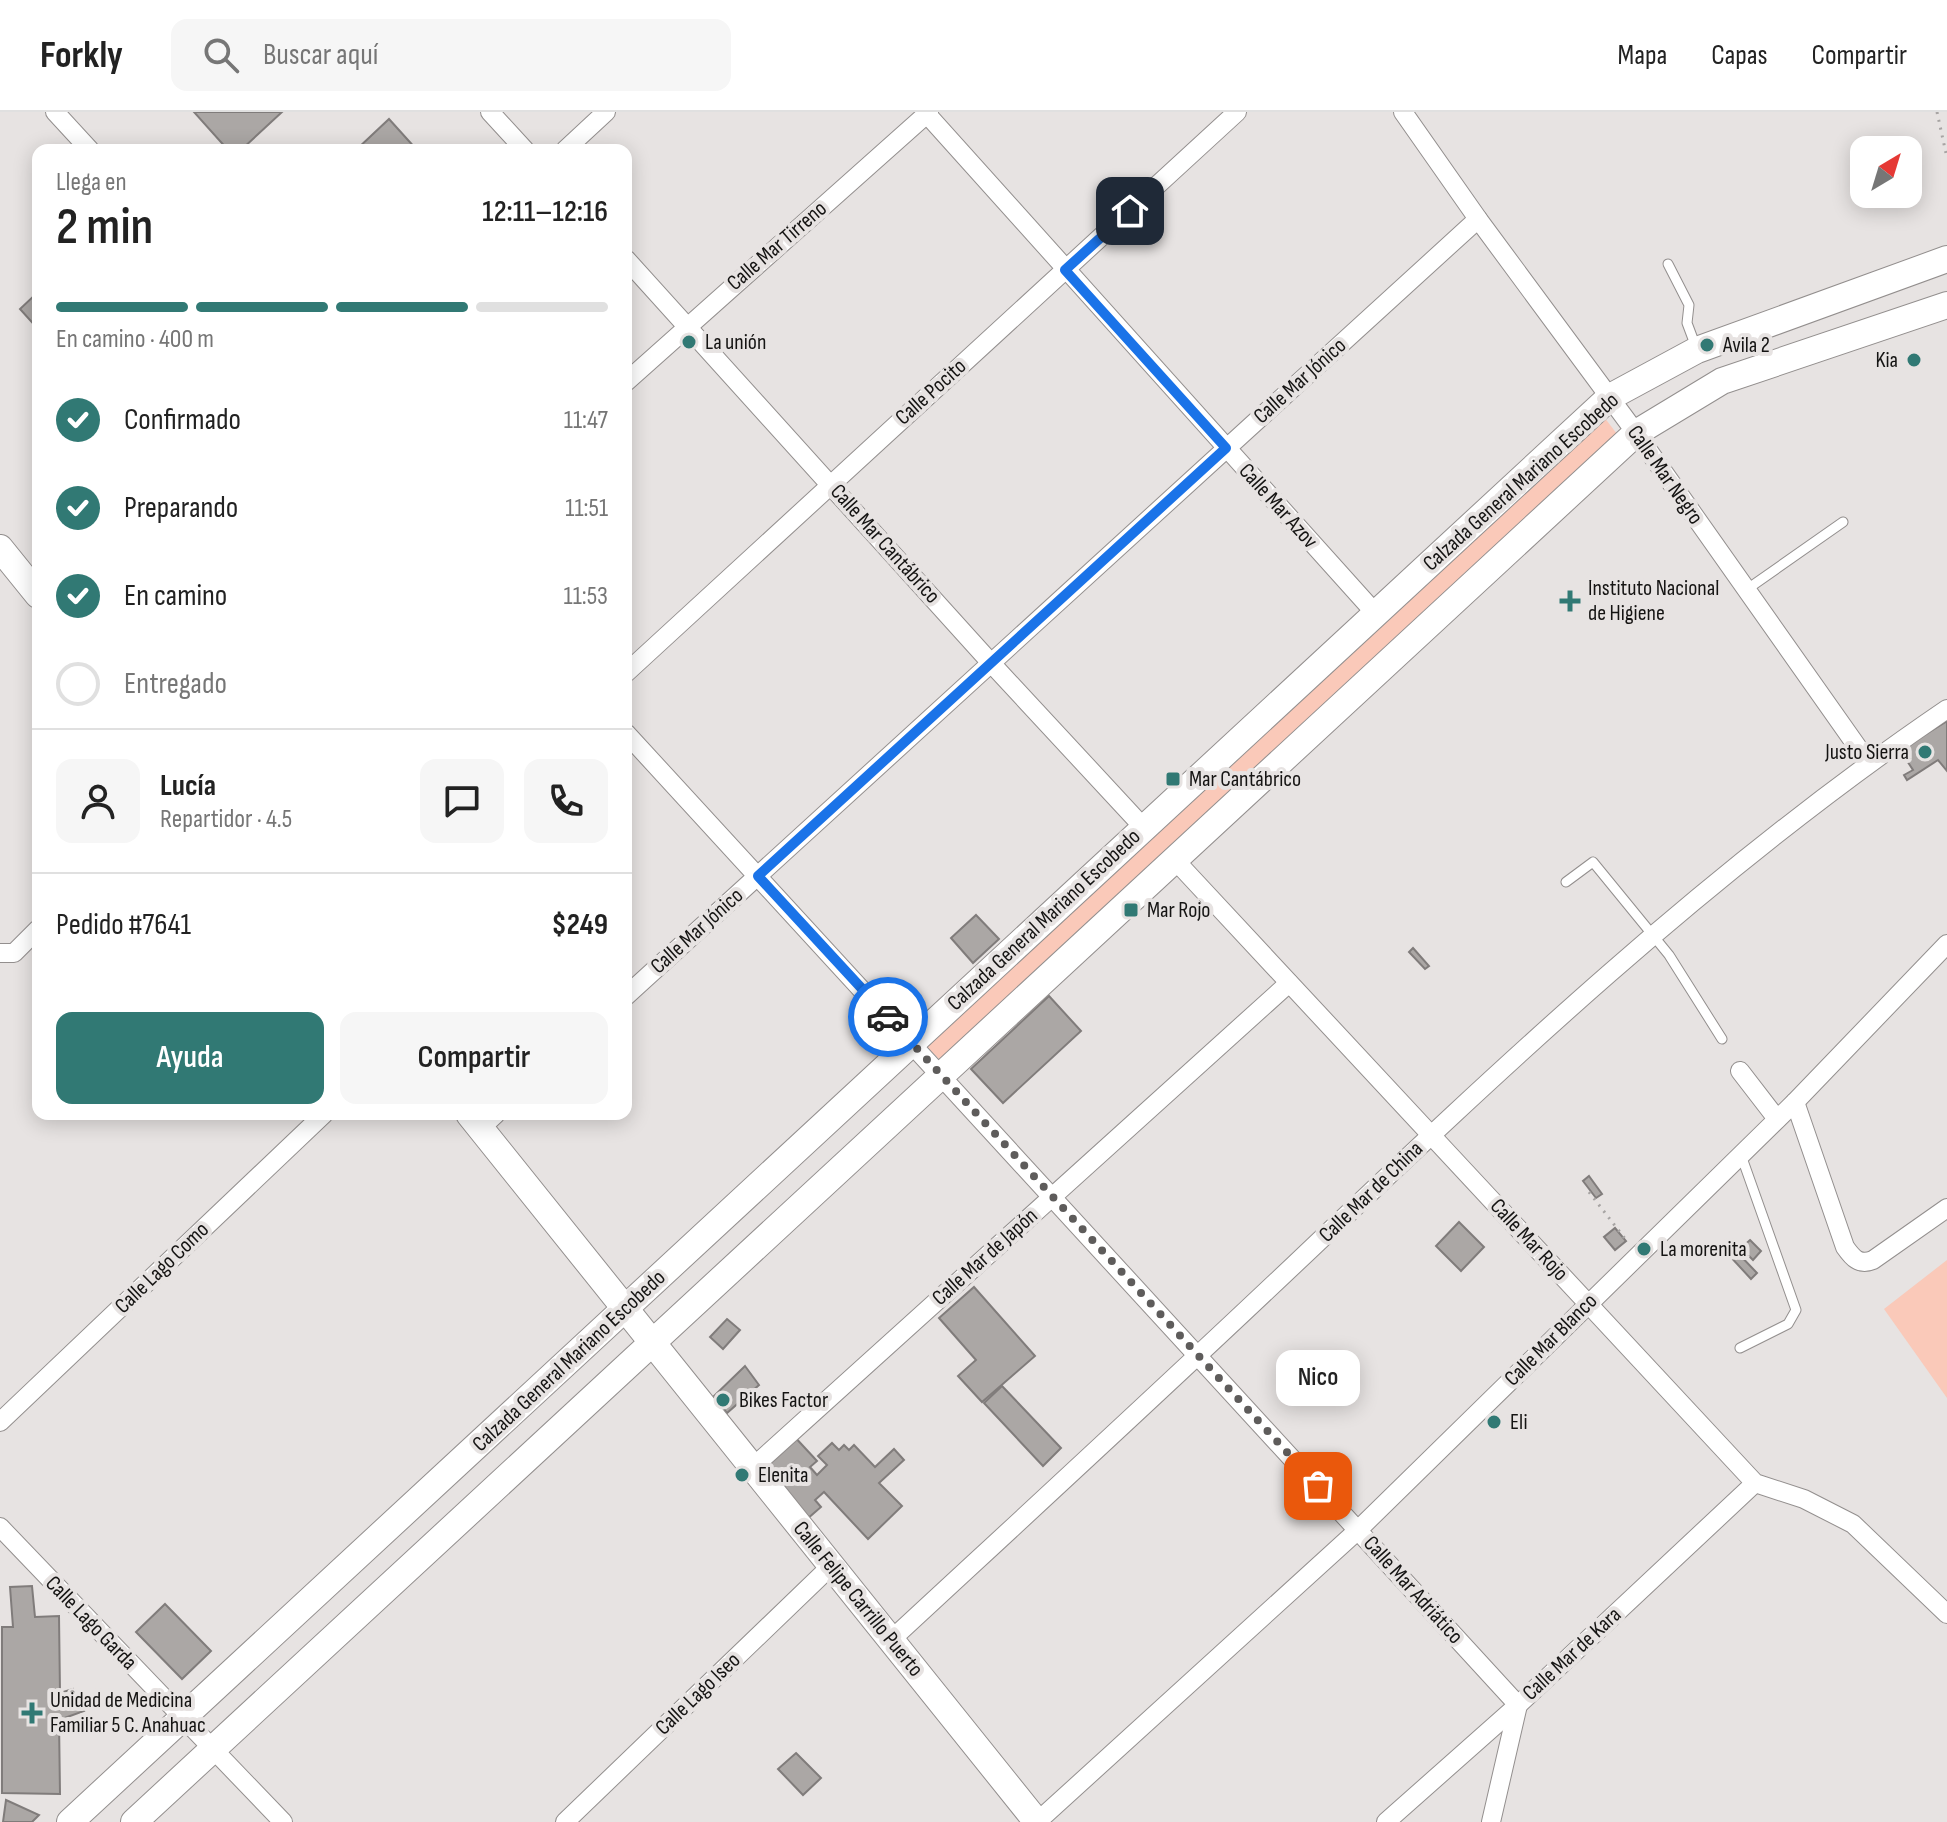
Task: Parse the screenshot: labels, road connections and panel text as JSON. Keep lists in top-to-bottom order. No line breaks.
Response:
{"streets":{"main road":["Calzada General Mariano Escobedo","Calle Felipe Carrillo Puerto"],"street":["Calle Mar Tirreno","Calle Mar Jónico","Calle Pocito","Calle Mar Negro","Calle Mar Azov","Calle Mar Cantábrico","Calle Mar de China","Calle Mar Rojo","Calle Mar de Japón","Calle Lago Como","Calle Mar Blanco","Calle Mar Adriático","Calle Lago Garda","Calle Mar de Kara","Calle Lago Iseo"]},"crossings":[["Calle Mar Tirreno","Calle Mar Azov"],["Calle Mar Tirreno","Calle Mar Cantábrico"],["Calle Mar Jónico","Calle Mar Negro"],["Calle Mar Jónico","Calle Mar Azov"],["Calle Mar Jónico","Calle Mar Cantábrico"],["Calle Mar Jónico","Calle Mar Adriático"],["Calle Pocito","Calle Mar Azov"],["Calle Pocito","Calle Mar Cantábrico"],["Calle Mar Negro","Calzada General Mariano Escobedo"],["Calle Mar Negro","Calle Mar de China"],["Calzada General Mariano Escobedo","Calle Mar Azov"],["Calzada General Mariano Escobedo","Calle Mar Cantábrico"],["Calzada General Mariano Escobedo","Calle Mar Rojo"],["Calzada General Mariano Escobedo","Calle Mar Adriático"],["Calzada General Mariano Escobedo","Calle Felipe Carrillo Puerto"],["Calzada General Mariano Escobedo","Calle Lago Garda"],["Calle Mar de China","Calle Mar Rojo"],["Calle Mar de China","Calle Mar Adriático"],["Calle Mar de China","Calle Felipe Carrillo Puerto"],["Calle Mar Rojo","Calle Mar de Japón"],["Calle Mar Rojo","Calle Mar Blanco"],["Calle Mar Rojo","Calle Mar de Kara"],["Calle Mar de Japón","Calle Mar Adriático"],["Calle Mar de Japón","Calle Felipe Carrillo Puerto"],["Calle Mar Blanco","Calle Mar Adriático"],["Calle Mar Blanco","Calle Felipe Carrillo Puerto"],["Calle Mar Adriático","Calle Mar de Kara"],["Calle Felipe Carrillo Puerto","Calle Lago Iseo"]],"places":{"other":["La unión","Avila 2","Kia","Justo Sierra","La morenita","Bikes Factor","Eli","Elenita","Nico"],"health":["Instituto Nacional de Higiene","Unidad de Medicina Familiar 5 C. Anahuac"],"transit":["Mar Cantábrico","Mar Rojo"]},"north":"top right","page":{"header":"Forkly","search":"Buscar aquí","nav":["Mapa","Capas","Compartir"],"heading":["2 min","Llega en","12:11–12:16"],"panel":["Lucía","Repartidor · 4.5","Pedido #7641","$249"],"bar":"En camino · 400 m","list":[["Confirmado","11:47"],["Preparando","11:51"],["En camino","11:53"],"Entregado"],"buttons":["Ayuda","Compartir"],"bubble":"Nico"}}
